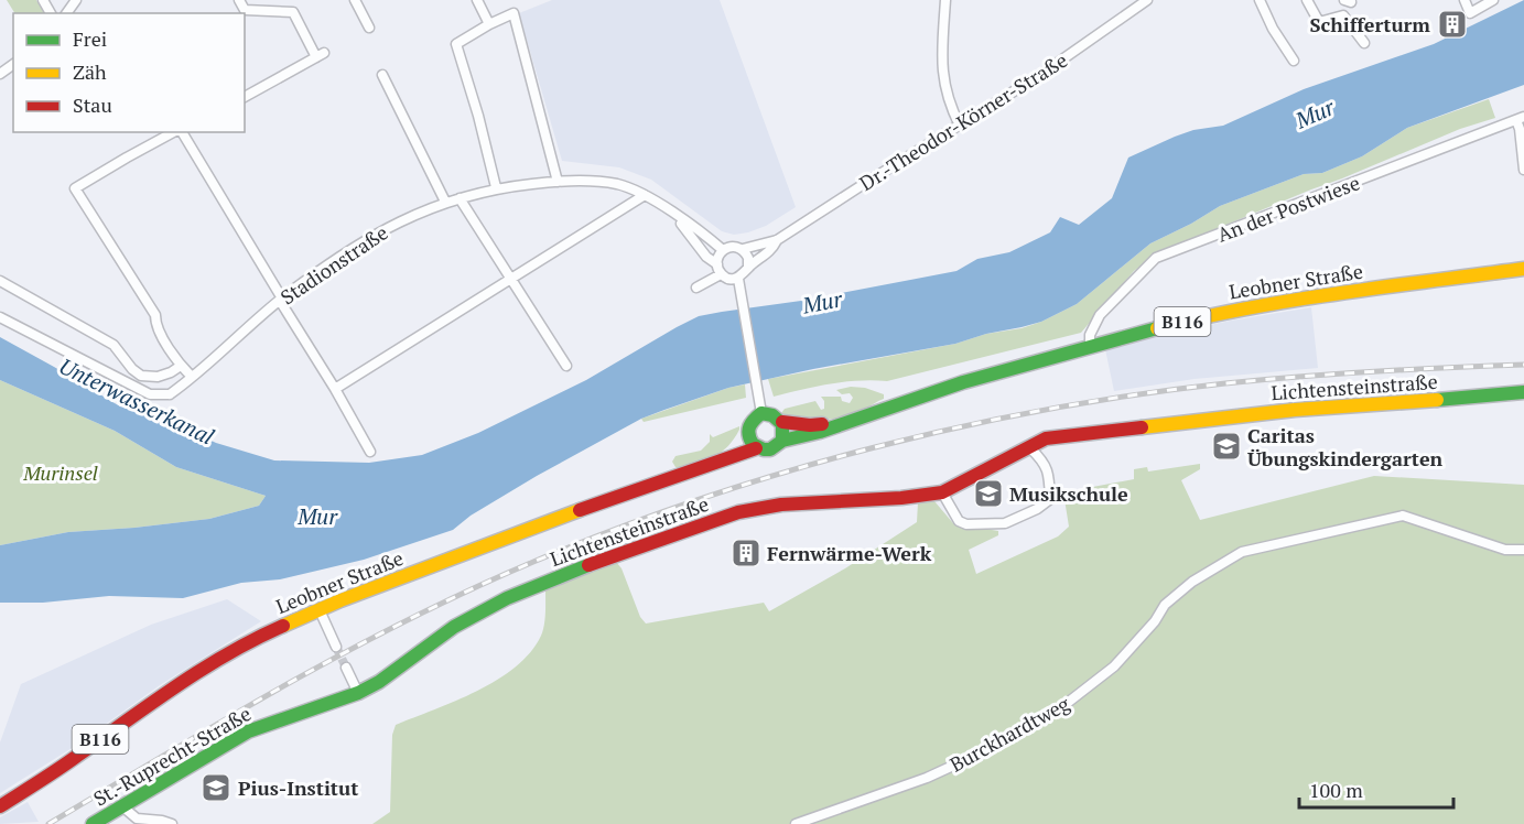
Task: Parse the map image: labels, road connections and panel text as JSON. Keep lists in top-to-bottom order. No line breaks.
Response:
{"streets":{"main road":["Leobner Straße","B116","Lichtensteinstraße","St.-Ruprecht-Straße"],"street":["Dr.-Theodor-Körner-Straße","An der Postwiese","Stadionstraße","Burckhardtweg"]},"crossings":[["Dr.-Theodor-Körner-Straße","Stadionstraße"],["An der Postwiese","Leobner Straße"],["Leobner Straße","B116"],["Lichtensteinstraße","St.-Ruprecht-Straße"]],"water":["Mur","Unterwasserkanal"],"parks":["Murinsel"],"places":{"building":["Schifferturm","Fernwärme-Werk"],"school or university":["Caritas Übungskindergarten","Musikschule","Pius-Institut"]},"legend":["Frei","Zäh","Stau"],"scale_bar":"100 m"}
